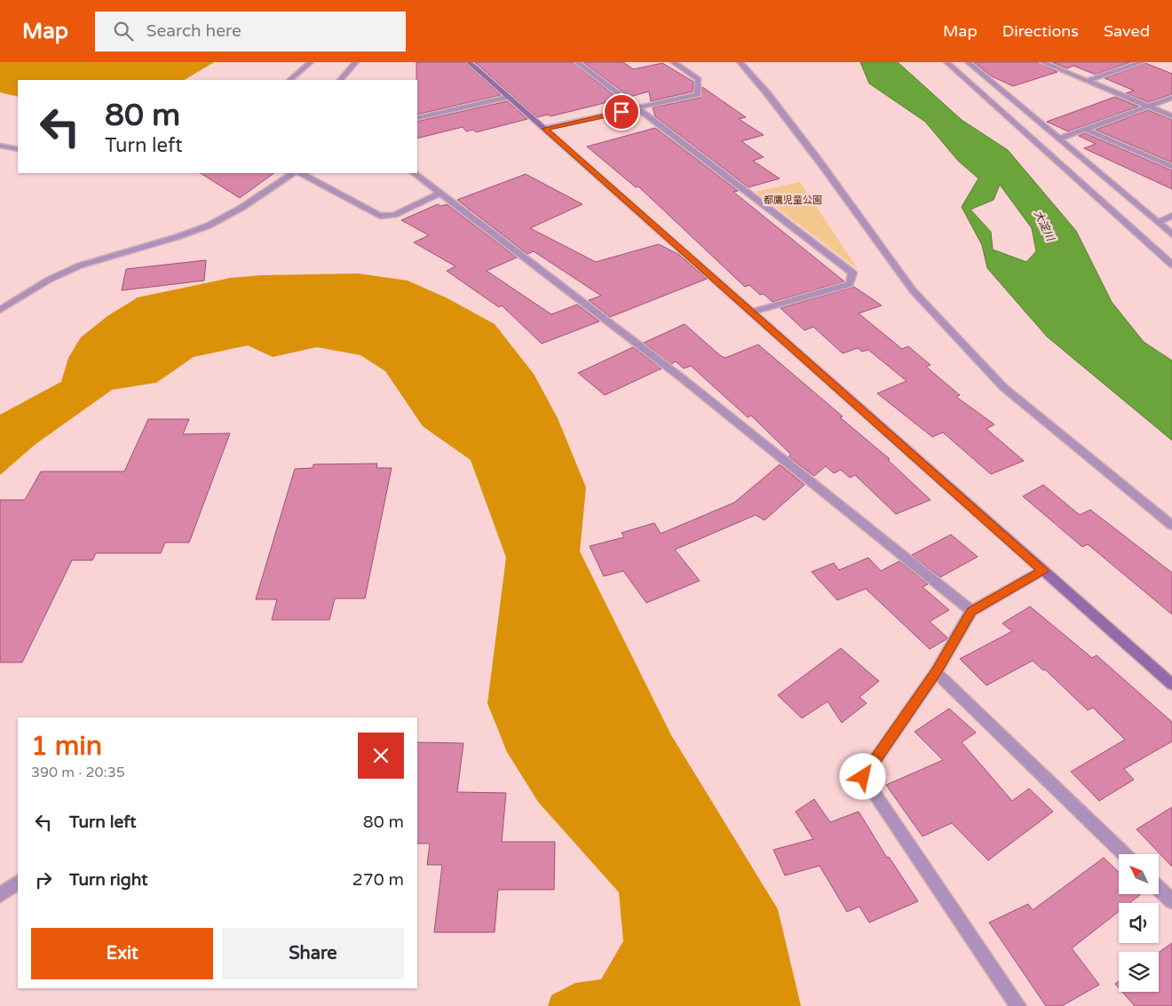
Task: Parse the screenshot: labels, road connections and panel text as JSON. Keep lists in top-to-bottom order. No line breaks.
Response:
{"water":["大淀川"],"parks":["都鷹児童公園"],"north":"top left","page":{"header":"Map","search":"Search here","nav":["Map","Directions","Saved"],"turn":["80 m","Turn left"],"heading":["1 min","390 m · 20:35"],"list":[{"name":"Turn left","value":"80 m"},{"name":"Turn right","value":"270 m"}],"buttons":["Exit","Share"]}}
